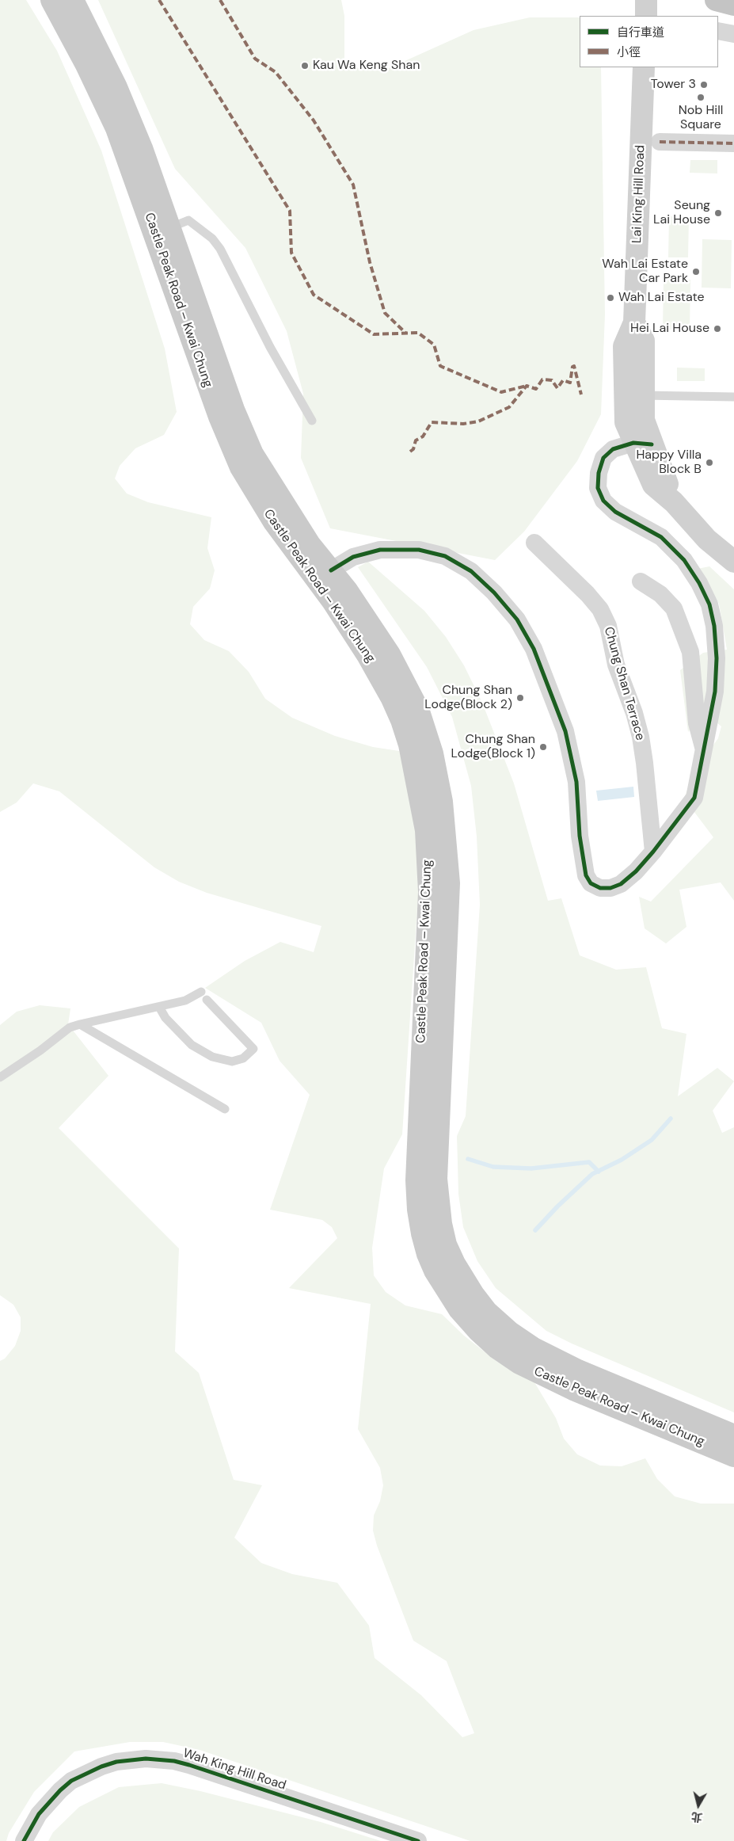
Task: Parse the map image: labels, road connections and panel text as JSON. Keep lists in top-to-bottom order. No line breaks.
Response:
{"streets":{"main road":["Lai King Hill Road","Castle Peak Road – Kwai Chung"],"street":["Chung Shan Terrace","Wah King Hill Road"]},"places":["Kau Wa Keng Shan","Tower 3","Nob Hill Square","Seung Lai House","Wah Lai Estate Car Park","Wah Lai Estate","Hei Lai House","Happy Villa Block B","Chung Shan Lodge(Block 2)","Chung Shan Lodge(Block 1)"],"legend":["自行車道","小徑"],"north":"bottom"}
